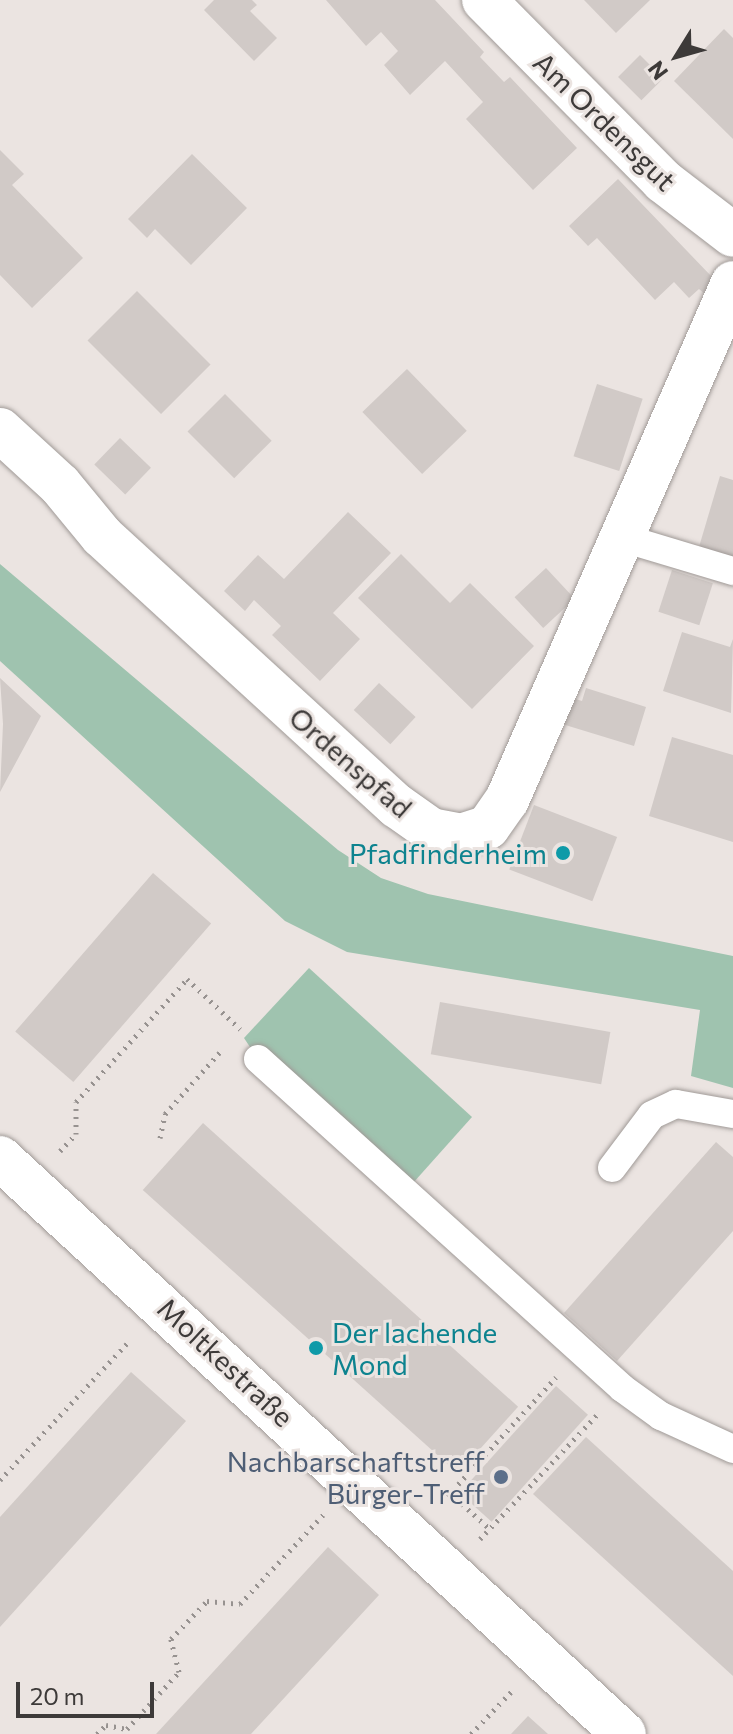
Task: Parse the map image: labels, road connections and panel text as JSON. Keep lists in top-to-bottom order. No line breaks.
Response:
{"streets":{"street":["Am Ordensgut","Ordenspfad","Moltkestraße"]},"places":["Pfadfinderheim","Der lachende Mond","Nachbarschaftstreff Bürger-Treff"],"scale_bar":"20 m","north":"bottom left"}
